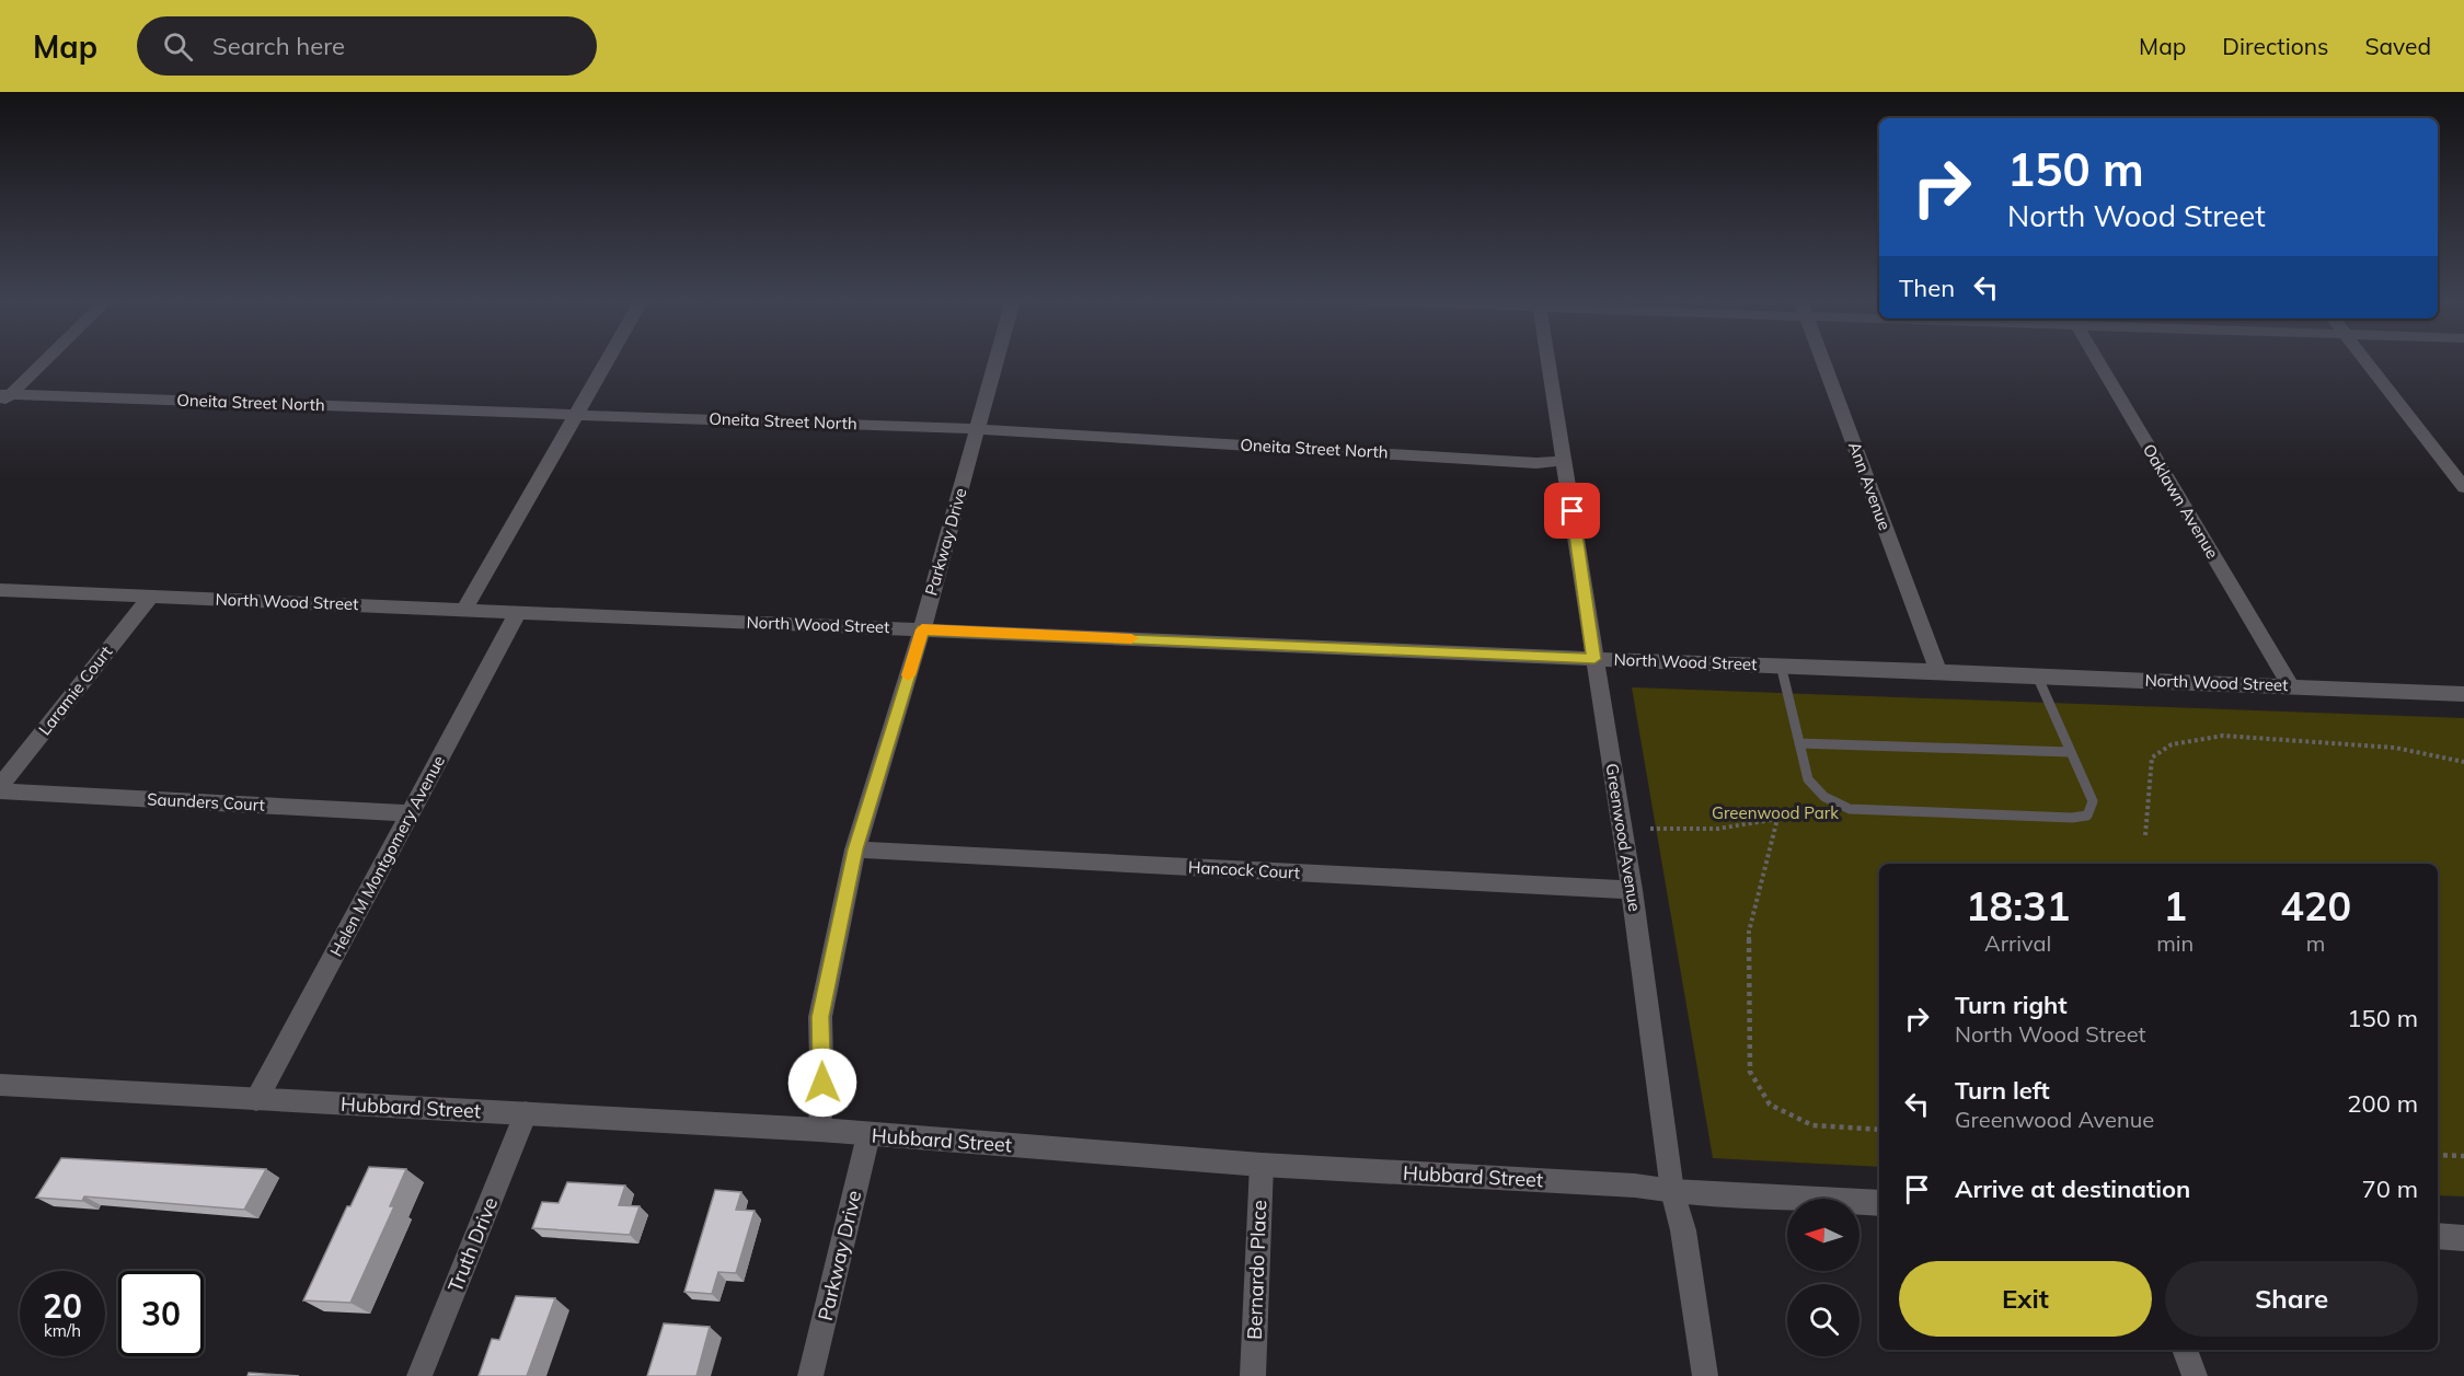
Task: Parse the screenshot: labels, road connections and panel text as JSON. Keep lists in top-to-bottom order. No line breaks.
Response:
{"streets":{"street":["Oneita Street North","Ann Avenue","Oaklawn Avenue","Parkway Drive","North Wood Street","Laramie Court","Saunders Court","Greenwood Avenue","Helen M Montgomery Avenue","Hancock Court","Hubbard Street","Truth Drive","Bernardo Place"]},"crossings":[["Oneita Street North","Parkway Drive"],["Oneita Street North","Greenwood Avenue"],["Ann Avenue","North Wood Street"],["Oaklawn Avenue","North Wood Street"],["Parkway Drive","North Wood Street"],["Parkway Drive","Hancock Court"],["Parkway Drive","Hubbard Street"],["North Wood Street","Laramie Court"],["North Wood Street","Greenwood Avenue"],["North Wood Street","Helen M Montgomery Avenue"],["Saunders Court","Helen M Montgomery Avenue"],["Greenwood Avenue","Hancock Court"],["Greenwood Avenue","Hubbard Street"],["Helen M Montgomery Avenue","Hubbard Street"],["Hubbard Street","Truth Drive"],["Hubbard Street","Bernardo Place"]],"parks":["Greenwood Park"],"north":"left","page":{"header":"Map","search":"Search here","nav":["Map","Directions","Saved"],"turn":["150 m","North Wood Street"],"then":"Then","eta":["18:31","Arrival","1","min","420","m"],"list":[{"name":"Turn right","note":"North Wood Street","value":"150 m"},{"name":"Turn left","note":"Greenwood Avenue","value":"200 m"},{"name":"Arrive at destination","value":"70 m"}],"buttons":["Exit","Share"],"speed":"20 km/h","limit":"30"}}
